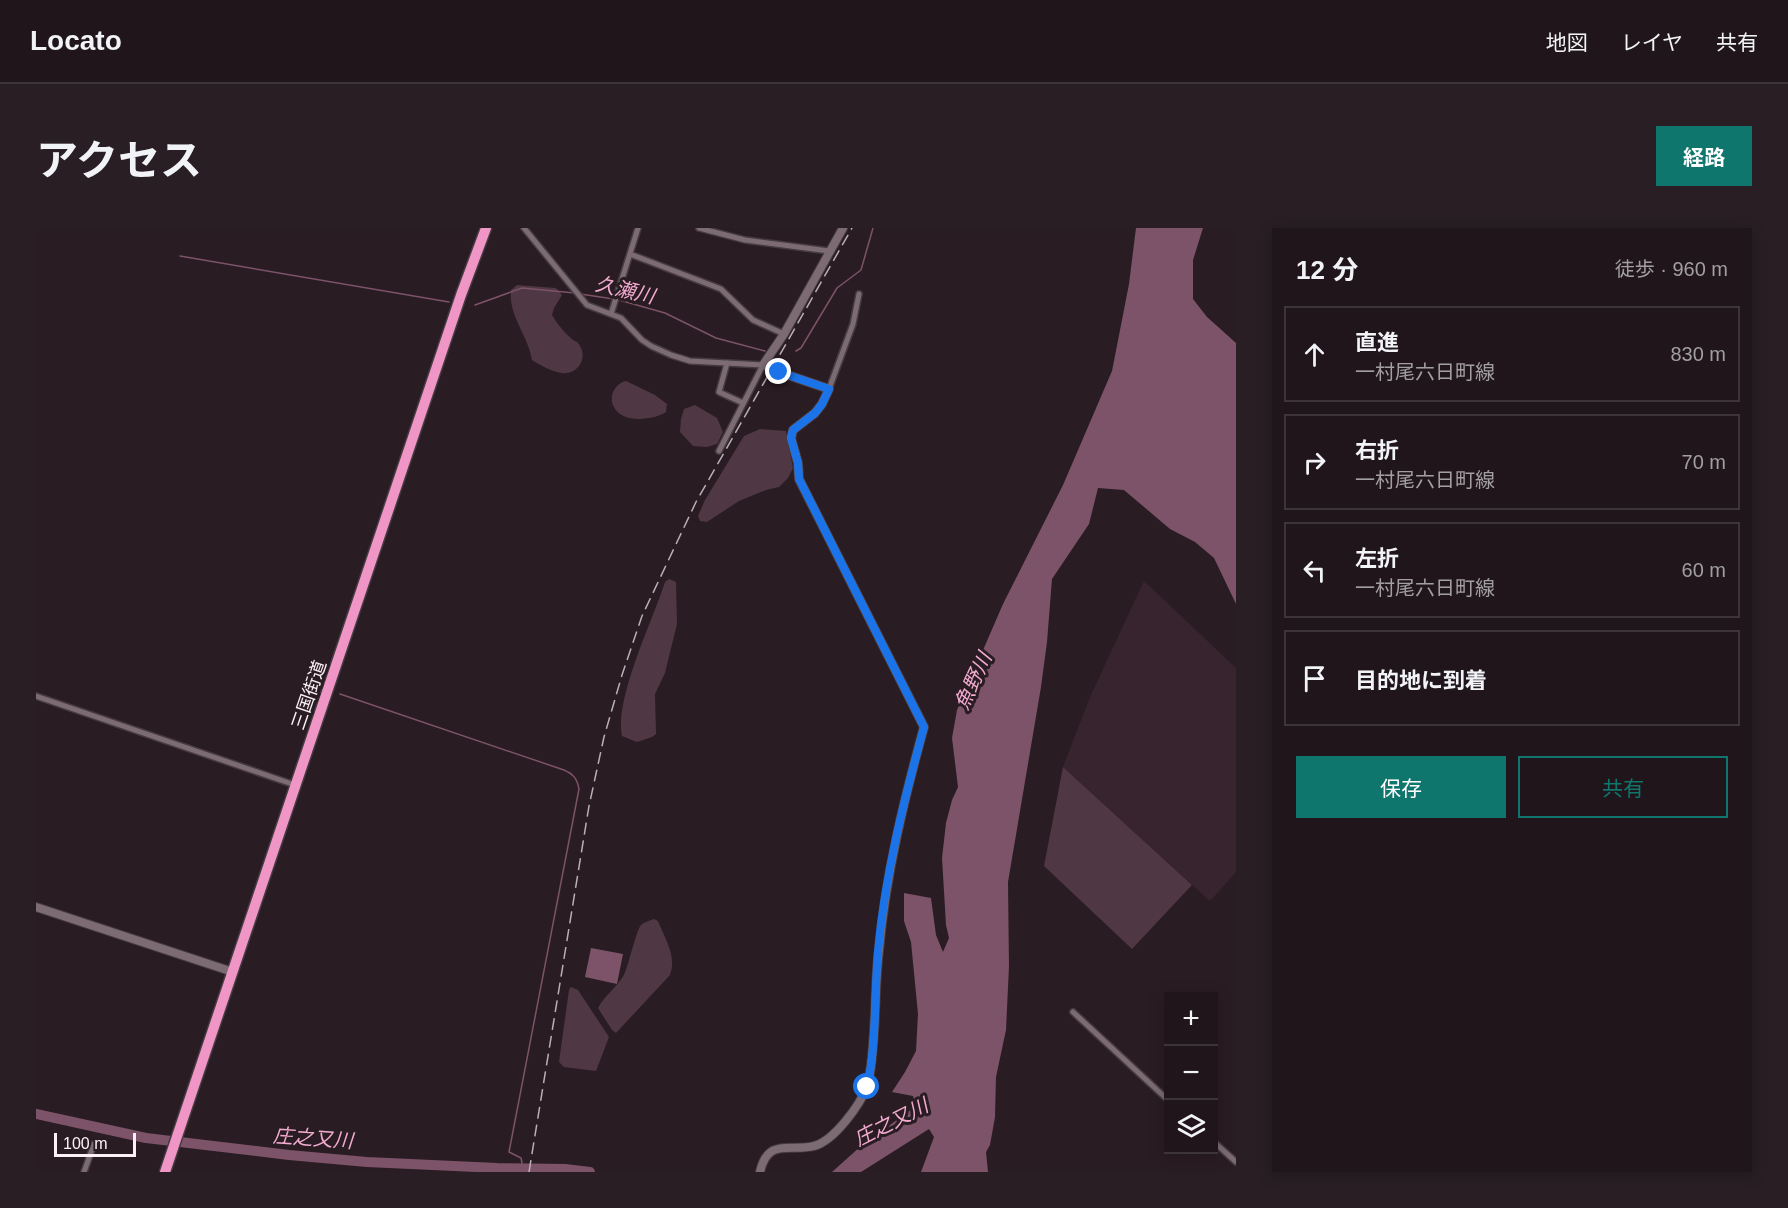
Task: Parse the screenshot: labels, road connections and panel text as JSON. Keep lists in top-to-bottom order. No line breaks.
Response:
{"streets":{"highway":["三国街道"]},"water":["久瀬川","魚野川","庄之又川"],"scale_bar":"100 m","page":{"header":"Locato","nav":["地図","レイヤ","共有"],"title":"アクセス","buttons":["経路",["保存","共有"]],"heading":["12 分","徒歩 · 960 m"],"list":[["直進","一村尾六日町線","830 m"],["右折","一村尾六日町線","70 m"],["左折","一村尾六日町線","60 m"],"目的地に到着"],"map_buttons":["+","−"],"scale":"100 m"}}
